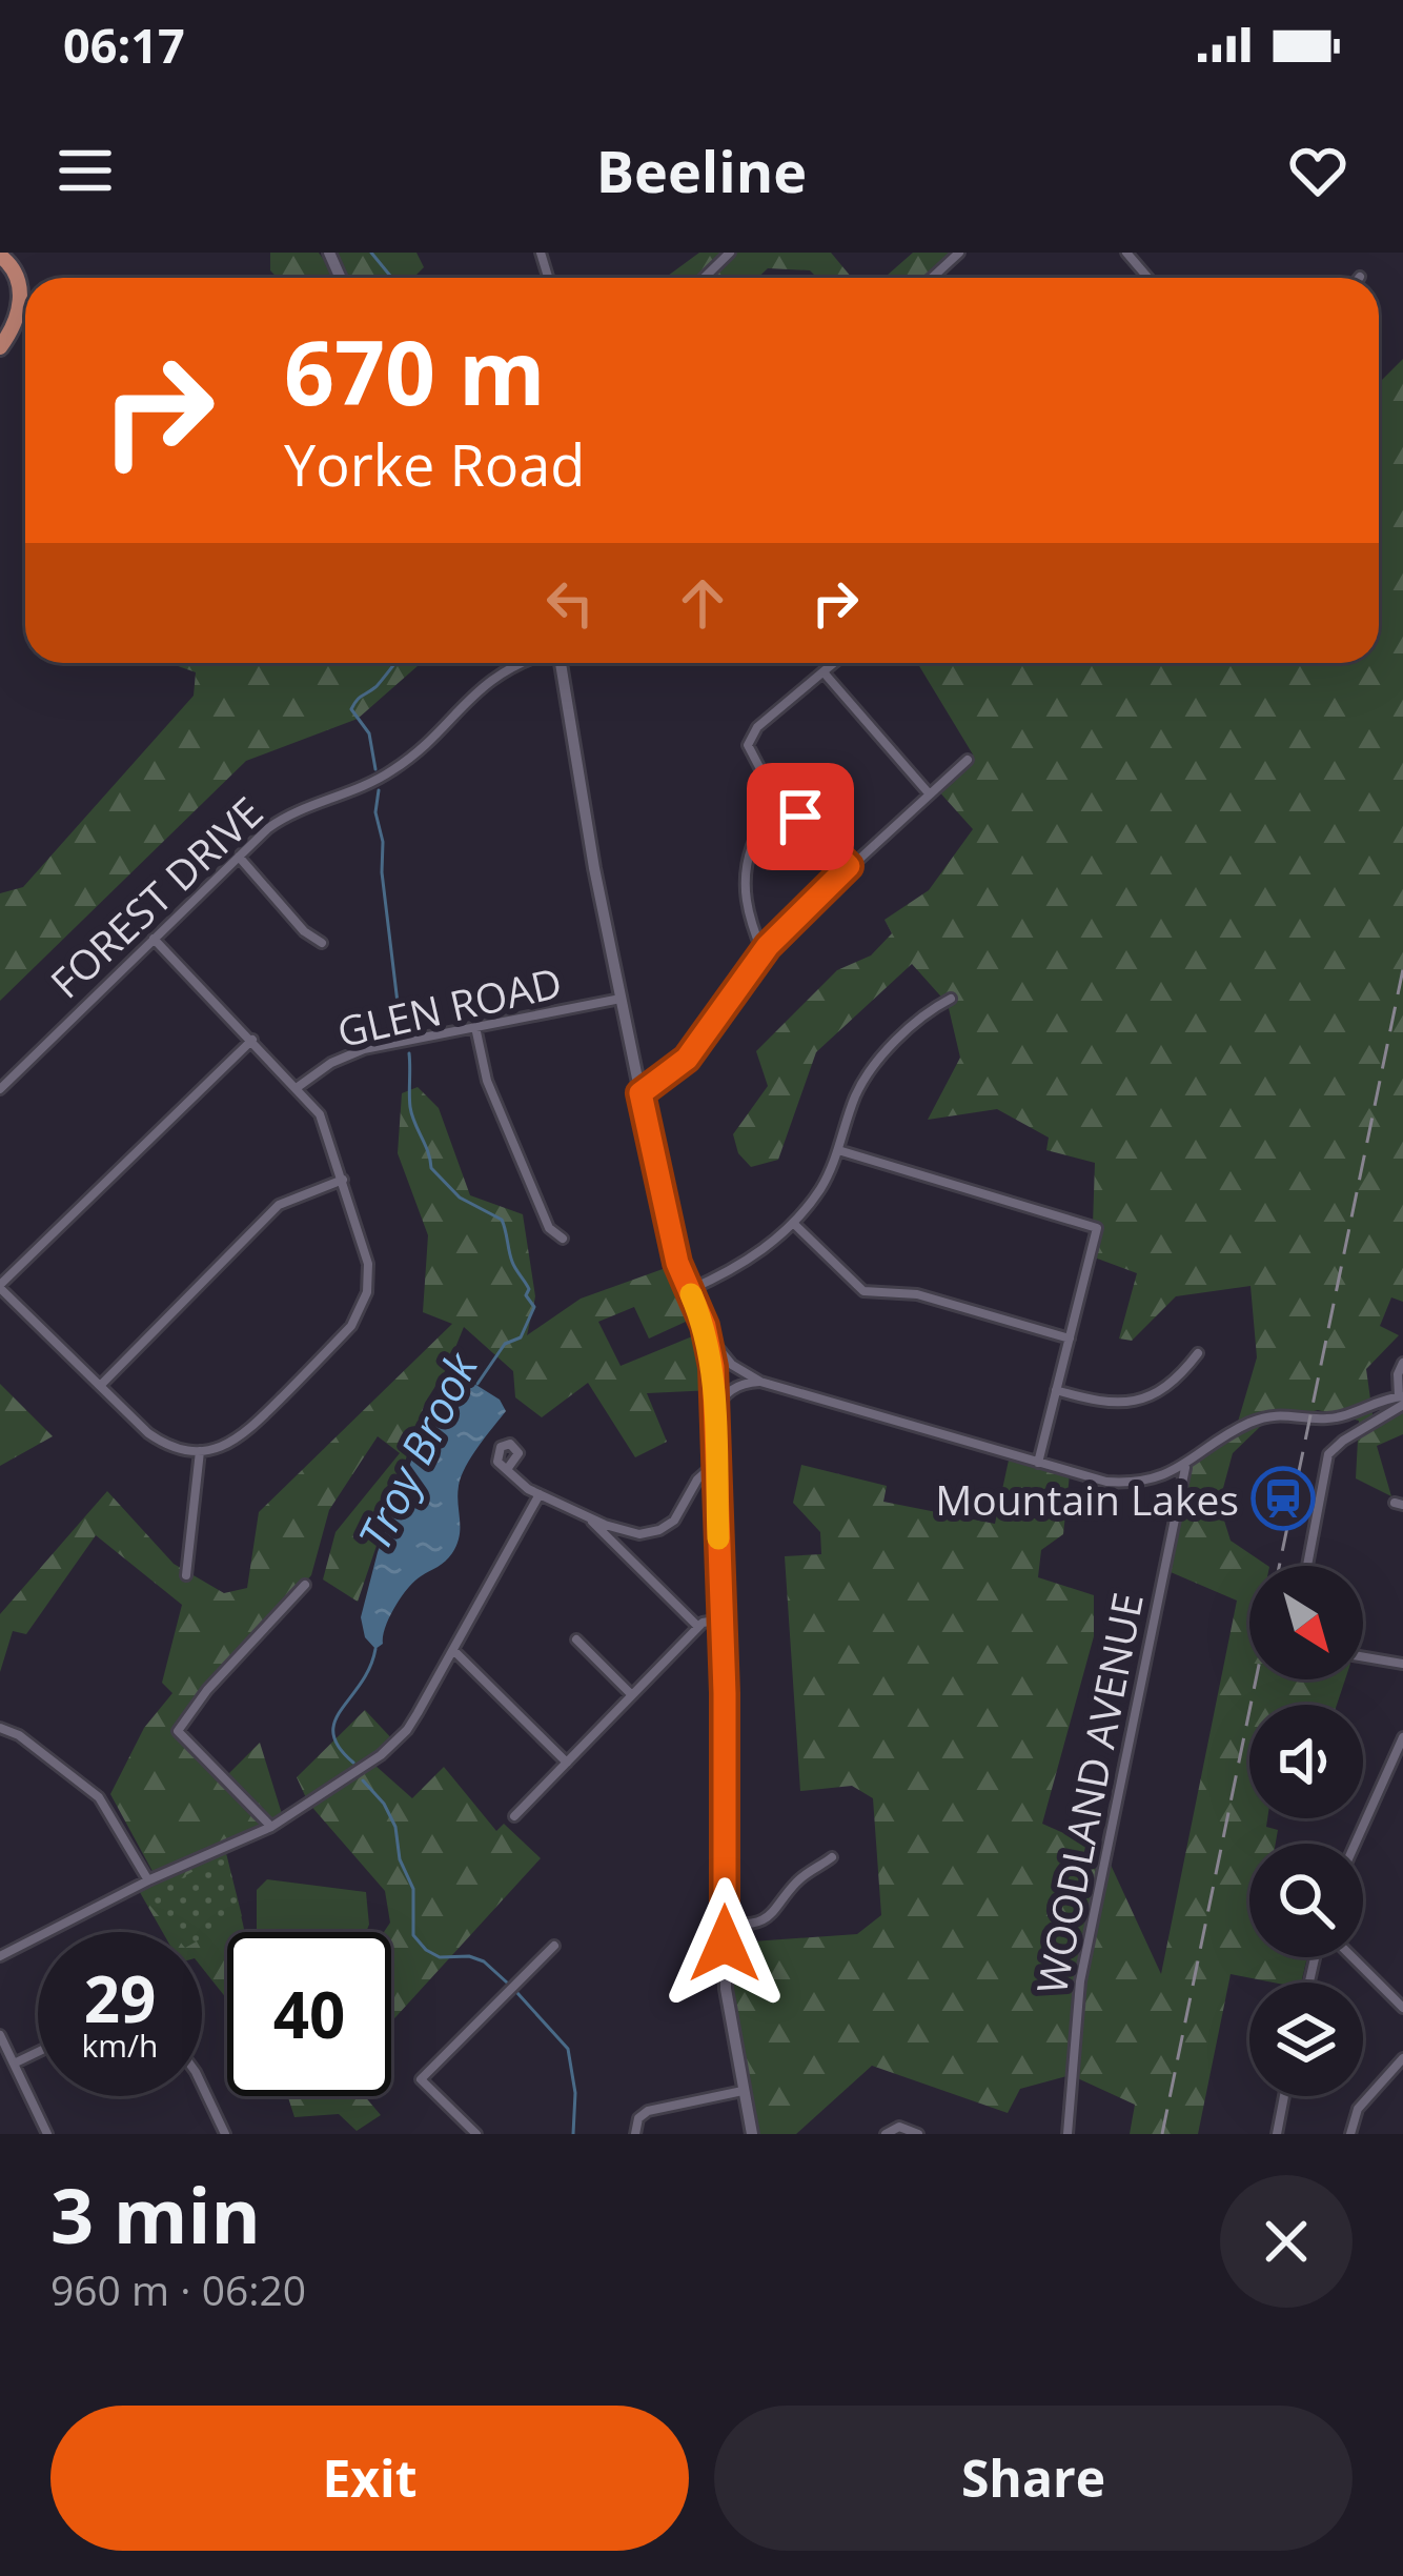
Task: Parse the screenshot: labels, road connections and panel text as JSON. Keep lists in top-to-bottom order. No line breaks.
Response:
{"streets":{"street":["FOREST DRIVE","GLEN ROAD","WOODLAND AVENUE"]},"water":["Troy Brook"],"places":{"station":["Mountain Lakes"]},"north":"bottom right","page":{"status":"06:17","header":"Beeline","turn":["670 m","Yorke Road"],"speed":"29 km/h","limit":"40","heading":["3 min","960 m · 06:20"],"buttons":["Exit","Share"]}}
